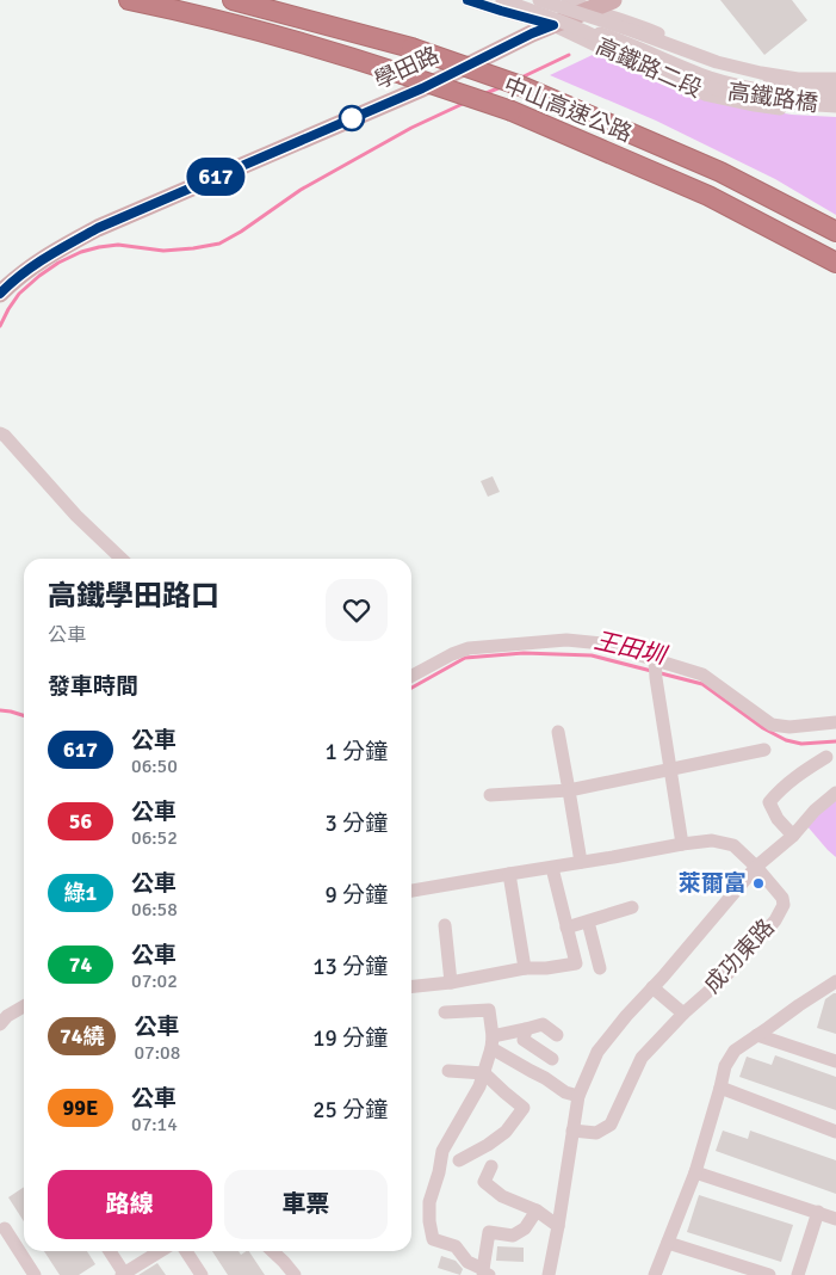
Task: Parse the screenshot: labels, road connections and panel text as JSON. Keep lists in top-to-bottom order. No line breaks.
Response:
{"streets":{"highway":["中山高速公路"],"main road":["學田路"],"street":["高鐵路二段","高鐵路橋","成功東路"]},"crossings":[["學田路","高鐵路二段"],["學田路","高鐵路橋"],["高鐵路二段","高鐵路橋"]],"water":["王田圳"],"places":["萊爾富"],"lines":["bus line 617"],"page":{"on_map":"617","heading":[["高鐵學田路口","公車"],"發車時間"],"list":[{"mark":"617","name":"公車","note":"06:50","value":"1 分鐘"},{"mark":"56","name":"公車","note":"06:52","value":"3 分鐘"},{"mark":"綠1","name":"公車","note":"06:58","value":"9 分鐘"},{"mark":"74","name":"公車","note":"07:02","value":"13 分鐘"},{"mark":"74繞","name":"公車","note":"07:08","value":"19 分鐘"},{"mark":"99E","name":"公車","note":"07:14","value":"25 分鐘"}],"buttons":["路線","車票"]}}
